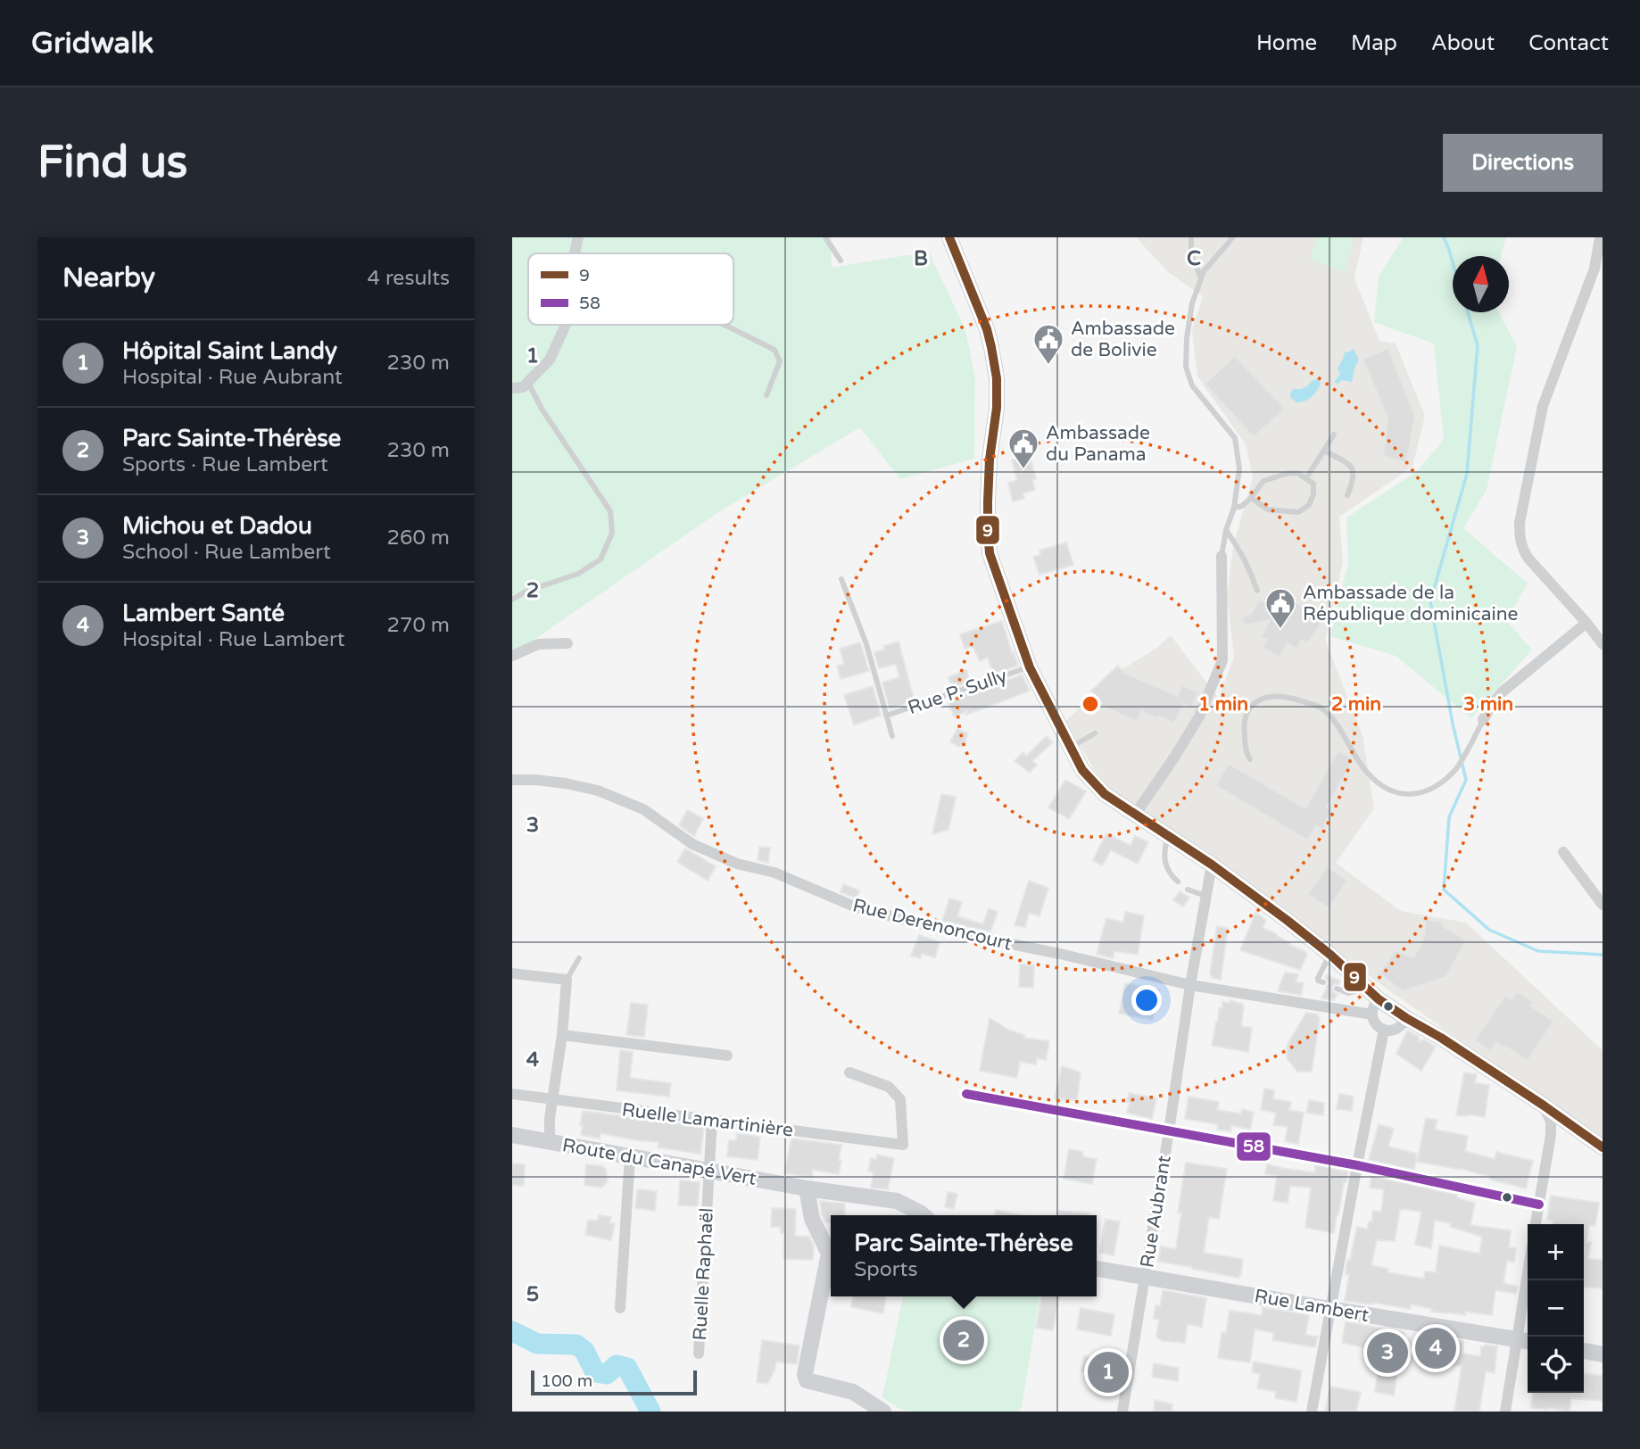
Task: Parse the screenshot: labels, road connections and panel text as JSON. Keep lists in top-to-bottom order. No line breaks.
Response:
{"streets":{"main road":["Route du Canapé Vert","Rue Lambert"],"street":["Rue Derenoncourt","Ruelle Lamartinière","Rue Aubrant","Ruelle Raphaël"],"lane":["Rue P. Sully"]},"crossings":[["Rue Derenoncourt","Rue Aubrant"],["Ruelle Lamartinière","Ruelle Raphaël"],["Route du Canapé Vert","Ruelle Raphaël"],["Rue Aubrant","Rue Lambert"]],"places":{"public building":["Ambassade de Bolivie","Ambassade du Panama","Ambassade de la République dominicaine"]},"lines":["transit line 9","transit line 58"],"legend":["9","58"],"scale_bar":"100 m","north":"top","page":{"header":"Gridwalk","nav":["Home","Map","About","Contact"],"buttons":"Directions","title":"Find us","heading":["Nearby","4 results"],"list":[{"mark":"1","name":"Hôpital Saint Landy","note":"Hospital · Rue Aubrant","value":"230 m"},{"mark":"2","name":"Parc Sainte-Thérèse","note":"Sports · Rue Lambert","value":"230 m"},{"mark":"3","name":"Michou et Dadou","note":"School · Rue Lambert","value":"260 m"},{"mark":"4","name":"Lambert Santé","note":"Hospital · Rue Lambert","value":"270 m"}],"popup":["Parc Sainte-Thérèse","Sports"],"map_buttons":["+","−"],"pins":["2","4","3","1"],"scale":"100 m"},"grid":{"columns":["B","C"],"rows":["1","2","3","4","5"]},"rings":["1 min","2 min","3 min"]}
